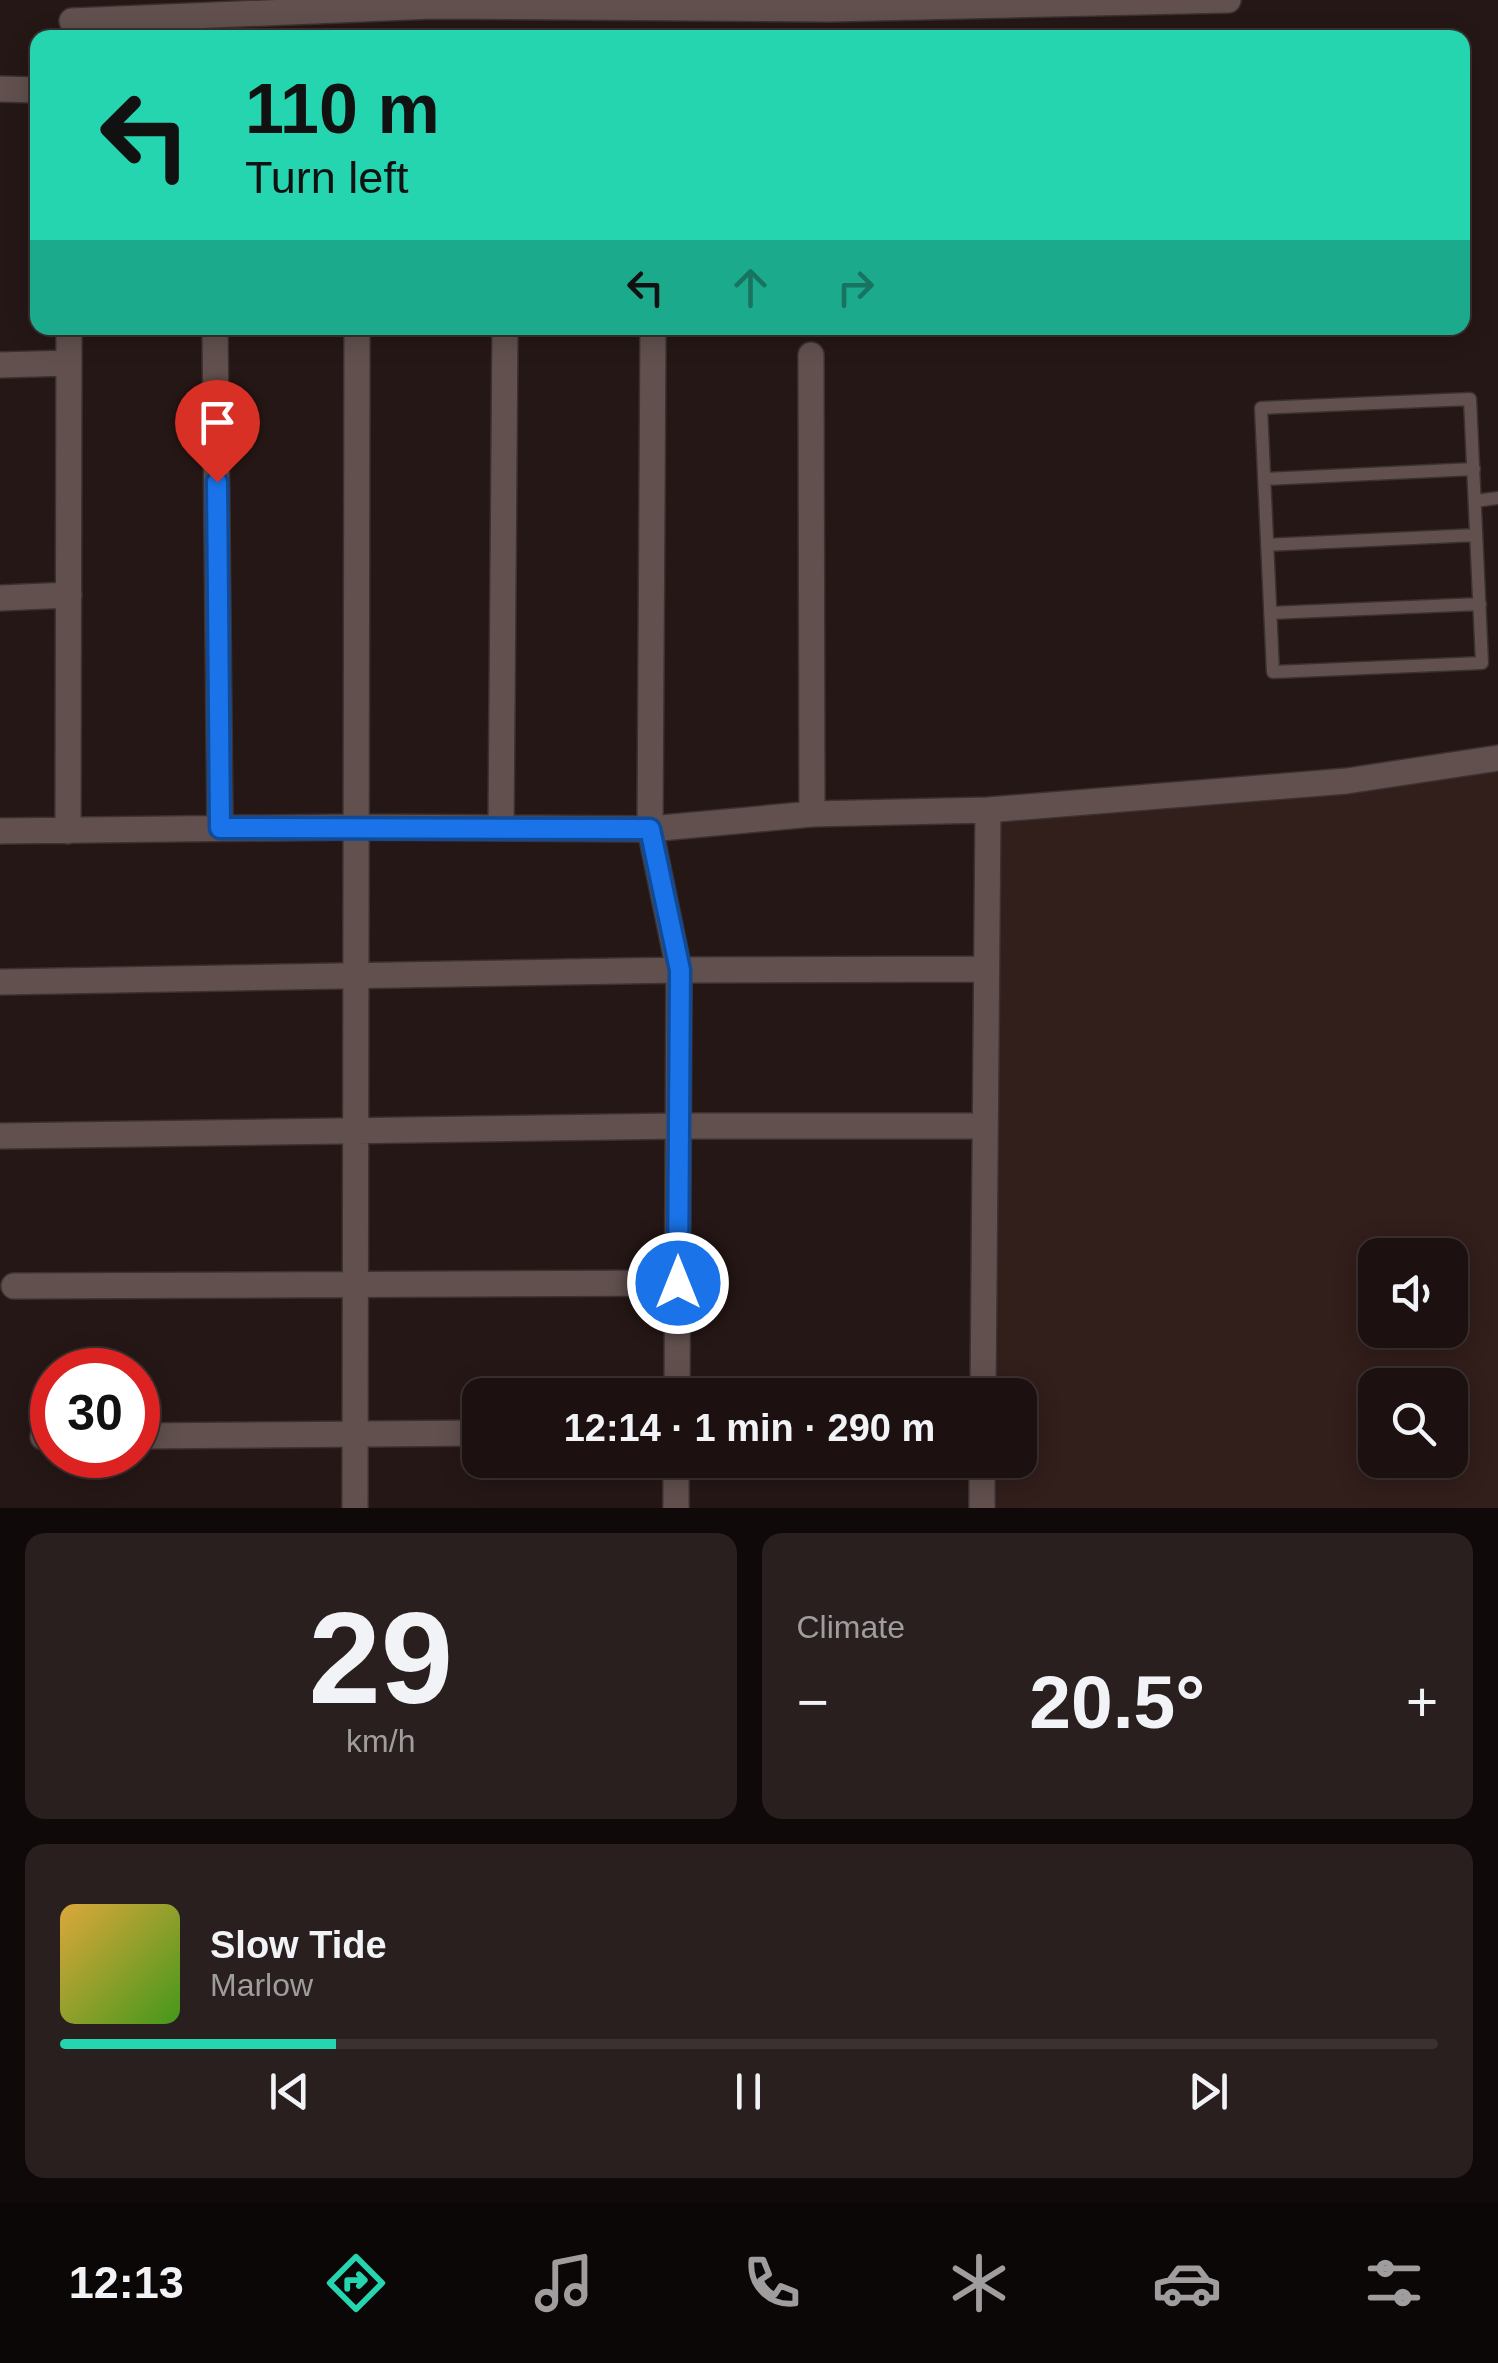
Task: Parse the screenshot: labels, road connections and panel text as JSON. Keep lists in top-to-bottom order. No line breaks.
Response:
{"page":{"turn":["110 m","Turn left"],"limit":"30","trip":"12:14 · 1 min · 290 m","tile":[["29","km/h"],"Climate"],"heat":["−","20.5°","+"],"song":["Slow Tide","Marlow"],"tabs":"12:13"}}
